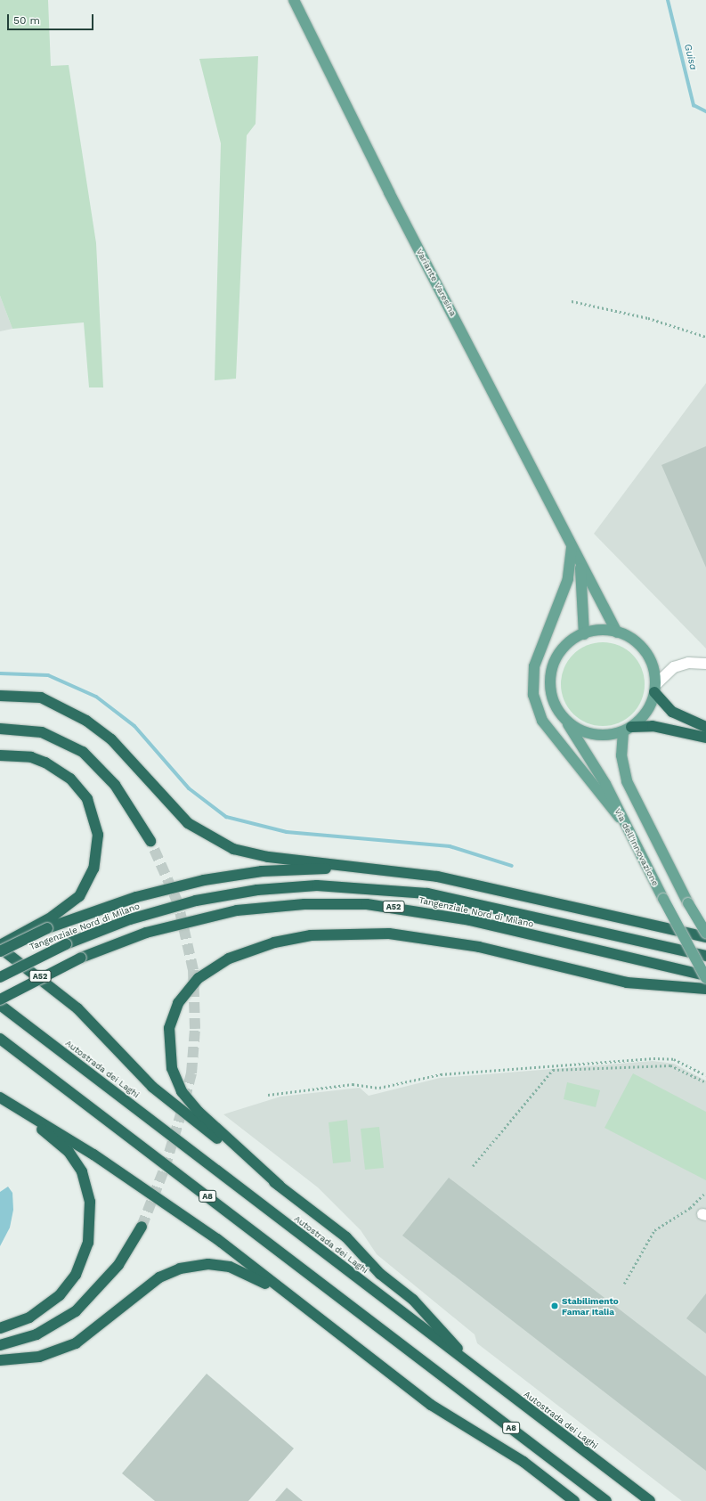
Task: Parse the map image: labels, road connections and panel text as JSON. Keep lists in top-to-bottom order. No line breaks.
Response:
{"streets":{"highway":["A52","Tangenziale Nord di Milano","Autostrada dei Laghi","A8"],"main road":["Variante Varesina","Via dell'Innovazione"]},"crossings":[["Variante Varesina","Via dell'Innovazione"],["Via dell'Innovazione","Tangenziale Nord di Milano"]],"water":["Guisa"],"places":["Stabilimento Famar Italia"],"scale_bar":"50 m"}
